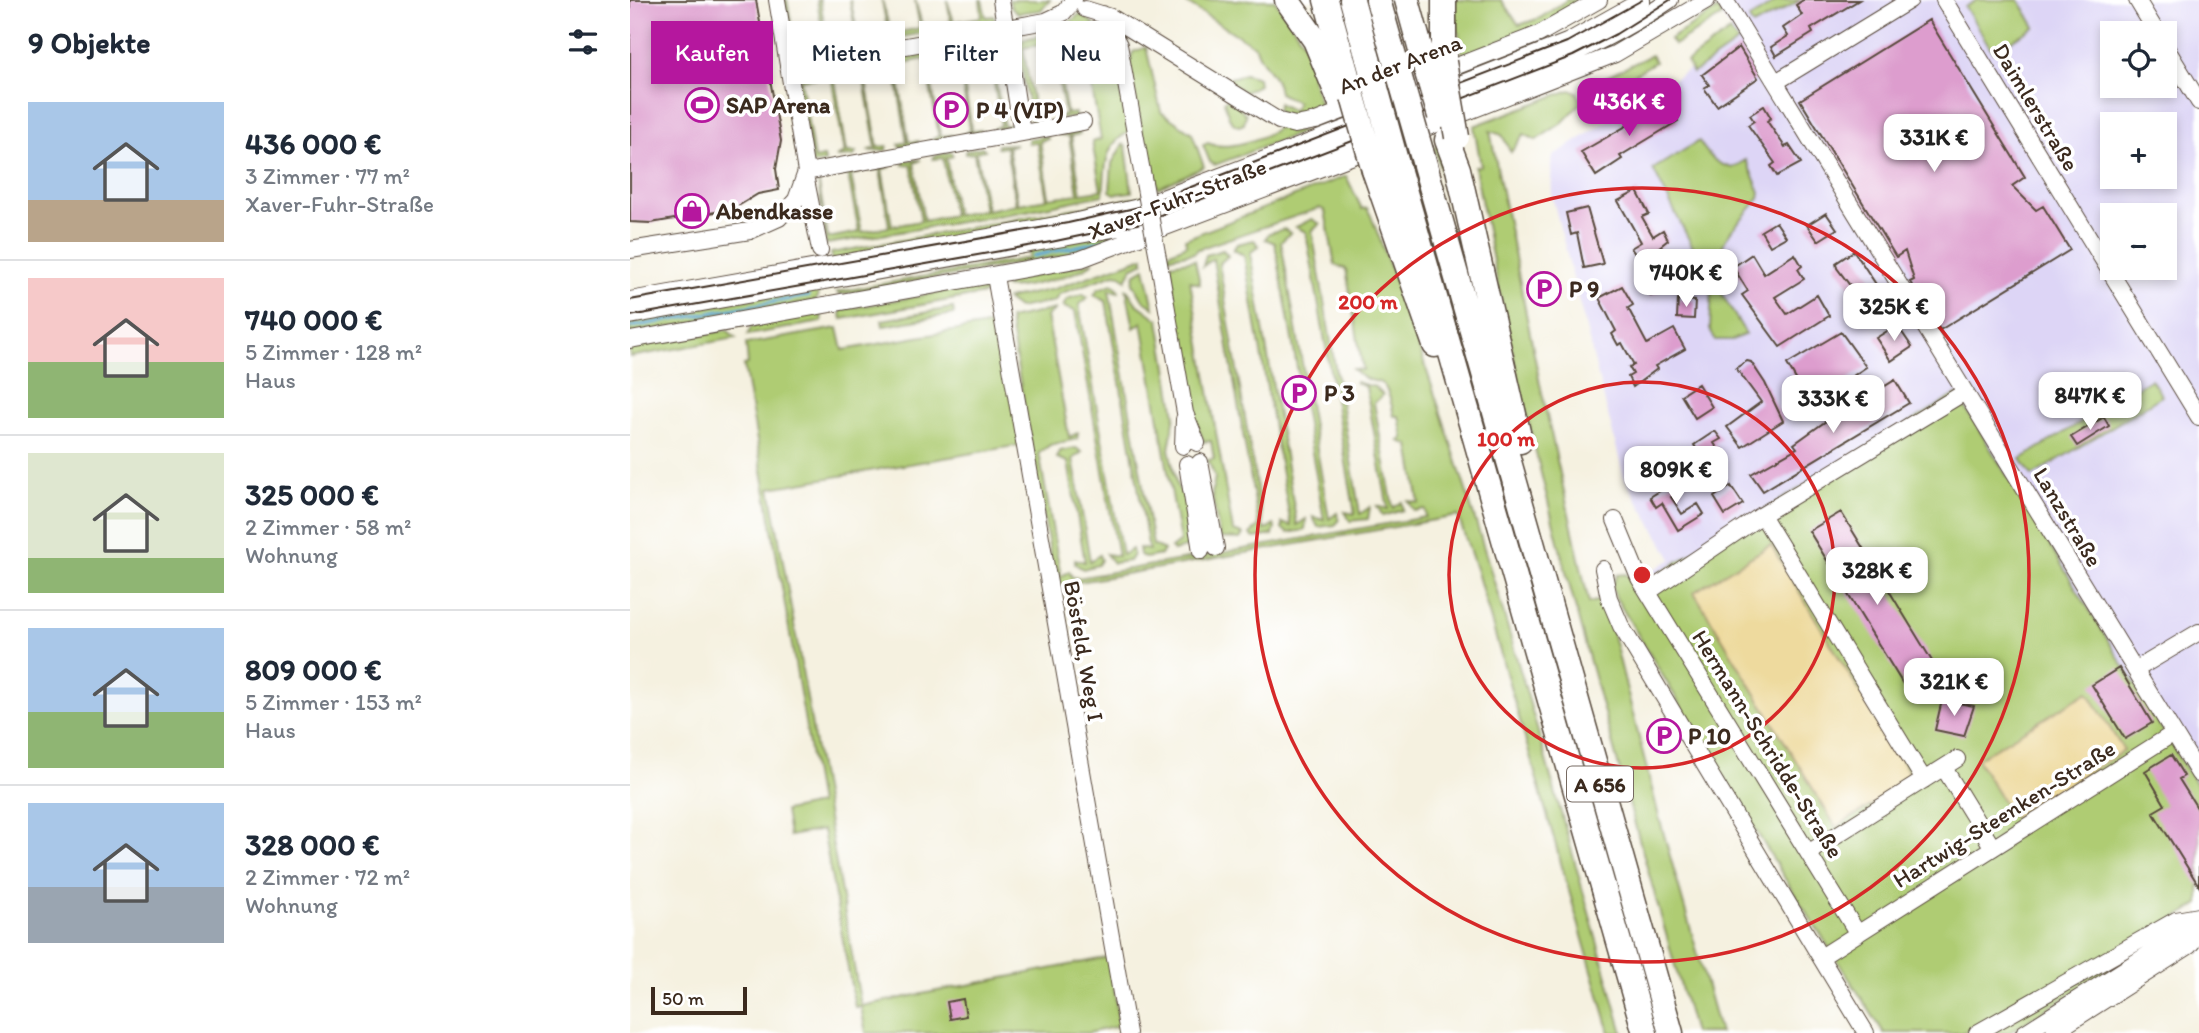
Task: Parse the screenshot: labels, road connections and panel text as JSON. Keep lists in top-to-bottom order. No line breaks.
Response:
{"streets":{"highway":["A 656"],"street":["An der Arena","Daimlerstraße","Xaver-Fuhr-Straße","Lanzstraße","Bösfeld, Weg I","Hermann-Schridde-Straße","Hartwig-Steenken-Straße"]},"crossings":[["Xaver-Fuhr-Straße","Bösfeld, Weg I"],["Lanzstraße","Hartwig-Steenken-Straße"],["Hermann-Schridde-Straße","Hartwig-Steenken-Straße"]],"places":{"sports":["SAP Arena"],"parking":["P 4 (VIP)","P 9","P 3","P 10"],"shop":["Abendkasse"]},"scale_bar":"50 m","page":{"heading":"9 Objekte","map_buttons":["+","−"],"chip":["Kaufen","Mieten","Filter","Neu"],"price":["436K €","331K €","740K €","325K €","847K €","333K €","809K €","328K €","321K €"],"list":[{"name":"436 000 €","note":"3 Zimmer · 77 m² · Xaver-Fuhr-Straße"},{"name":"740 000 €","note":"5 Zimmer · 128 m² · Haus"},{"name":"325 000 €","note":"2 Zimmer · 58 m² · Wohnung"},{"name":"809 000 €","note":"5 Zimmer · 153 m² · Haus"},{"name":"328 000 €","note":"2 Zimmer · 72 m² · Wohnung"}],"scale":"50 m"},"rings":["200 m","100 m"]}
